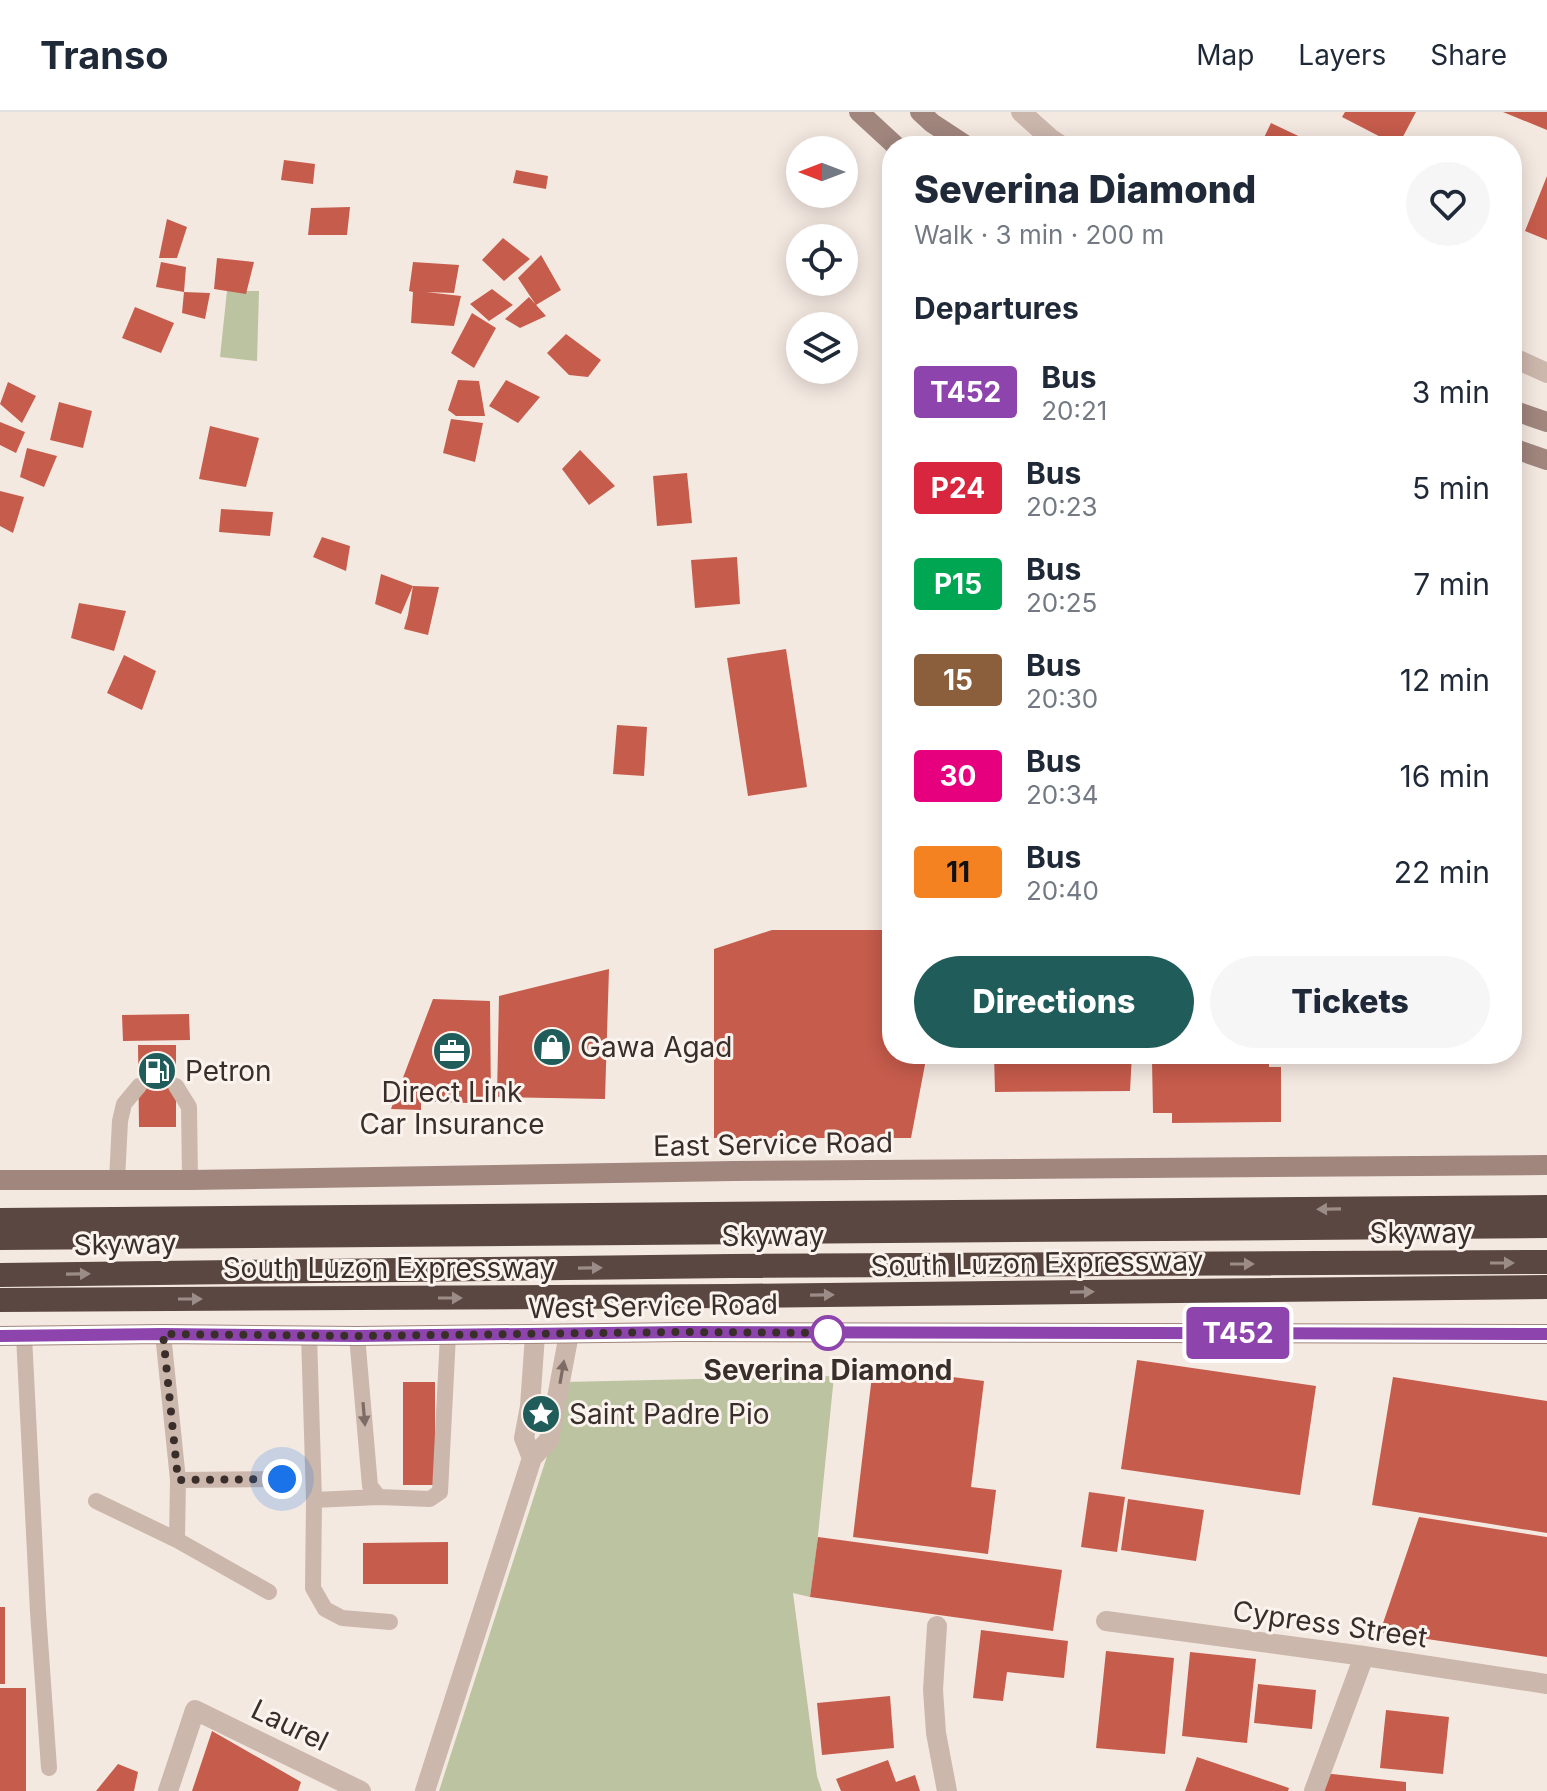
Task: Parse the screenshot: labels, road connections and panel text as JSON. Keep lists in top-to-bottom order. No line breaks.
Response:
{"streets":{"highway":["Skyway","South Luzon Expressway"],"main road":["East Service Road","West Service Road"],"street":["Cypress Street","Laurel"]},"places":{"shop":["Gawa Agad"],"office":["Direct Link Car Insurance"],"fuel station":["Petron"],"other":["Severina Diamond"],"place":["Saint Padre Pio"]},"lines":["bus line T452"],"north":"left","page":{"header":"Transo","nav":["Map","Layers","Share"],"on_map":"T452","heading":[["Severina Diamond","Walk · 3 min · 200 m"],"Departures"],"list":[{"mark":"T452","name":"Bus","note":"20:21","value":"3 min"},{"mark":"P24","name":"Bus","note":"20:23","value":"5 min"},{"mark":"P15","name":"Bus","note":"20:25","value":"7 min"},{"mark":"15","name":"Bus","note":"20:30","value":"12 min"},{"mark":"30","name":"Bus","note":"20:34","value":"16 min"},{"mark":"11","name":"Bus","note":"20:40","value":"22 min"}],"buttons":["Directions","Tickets"]}}
